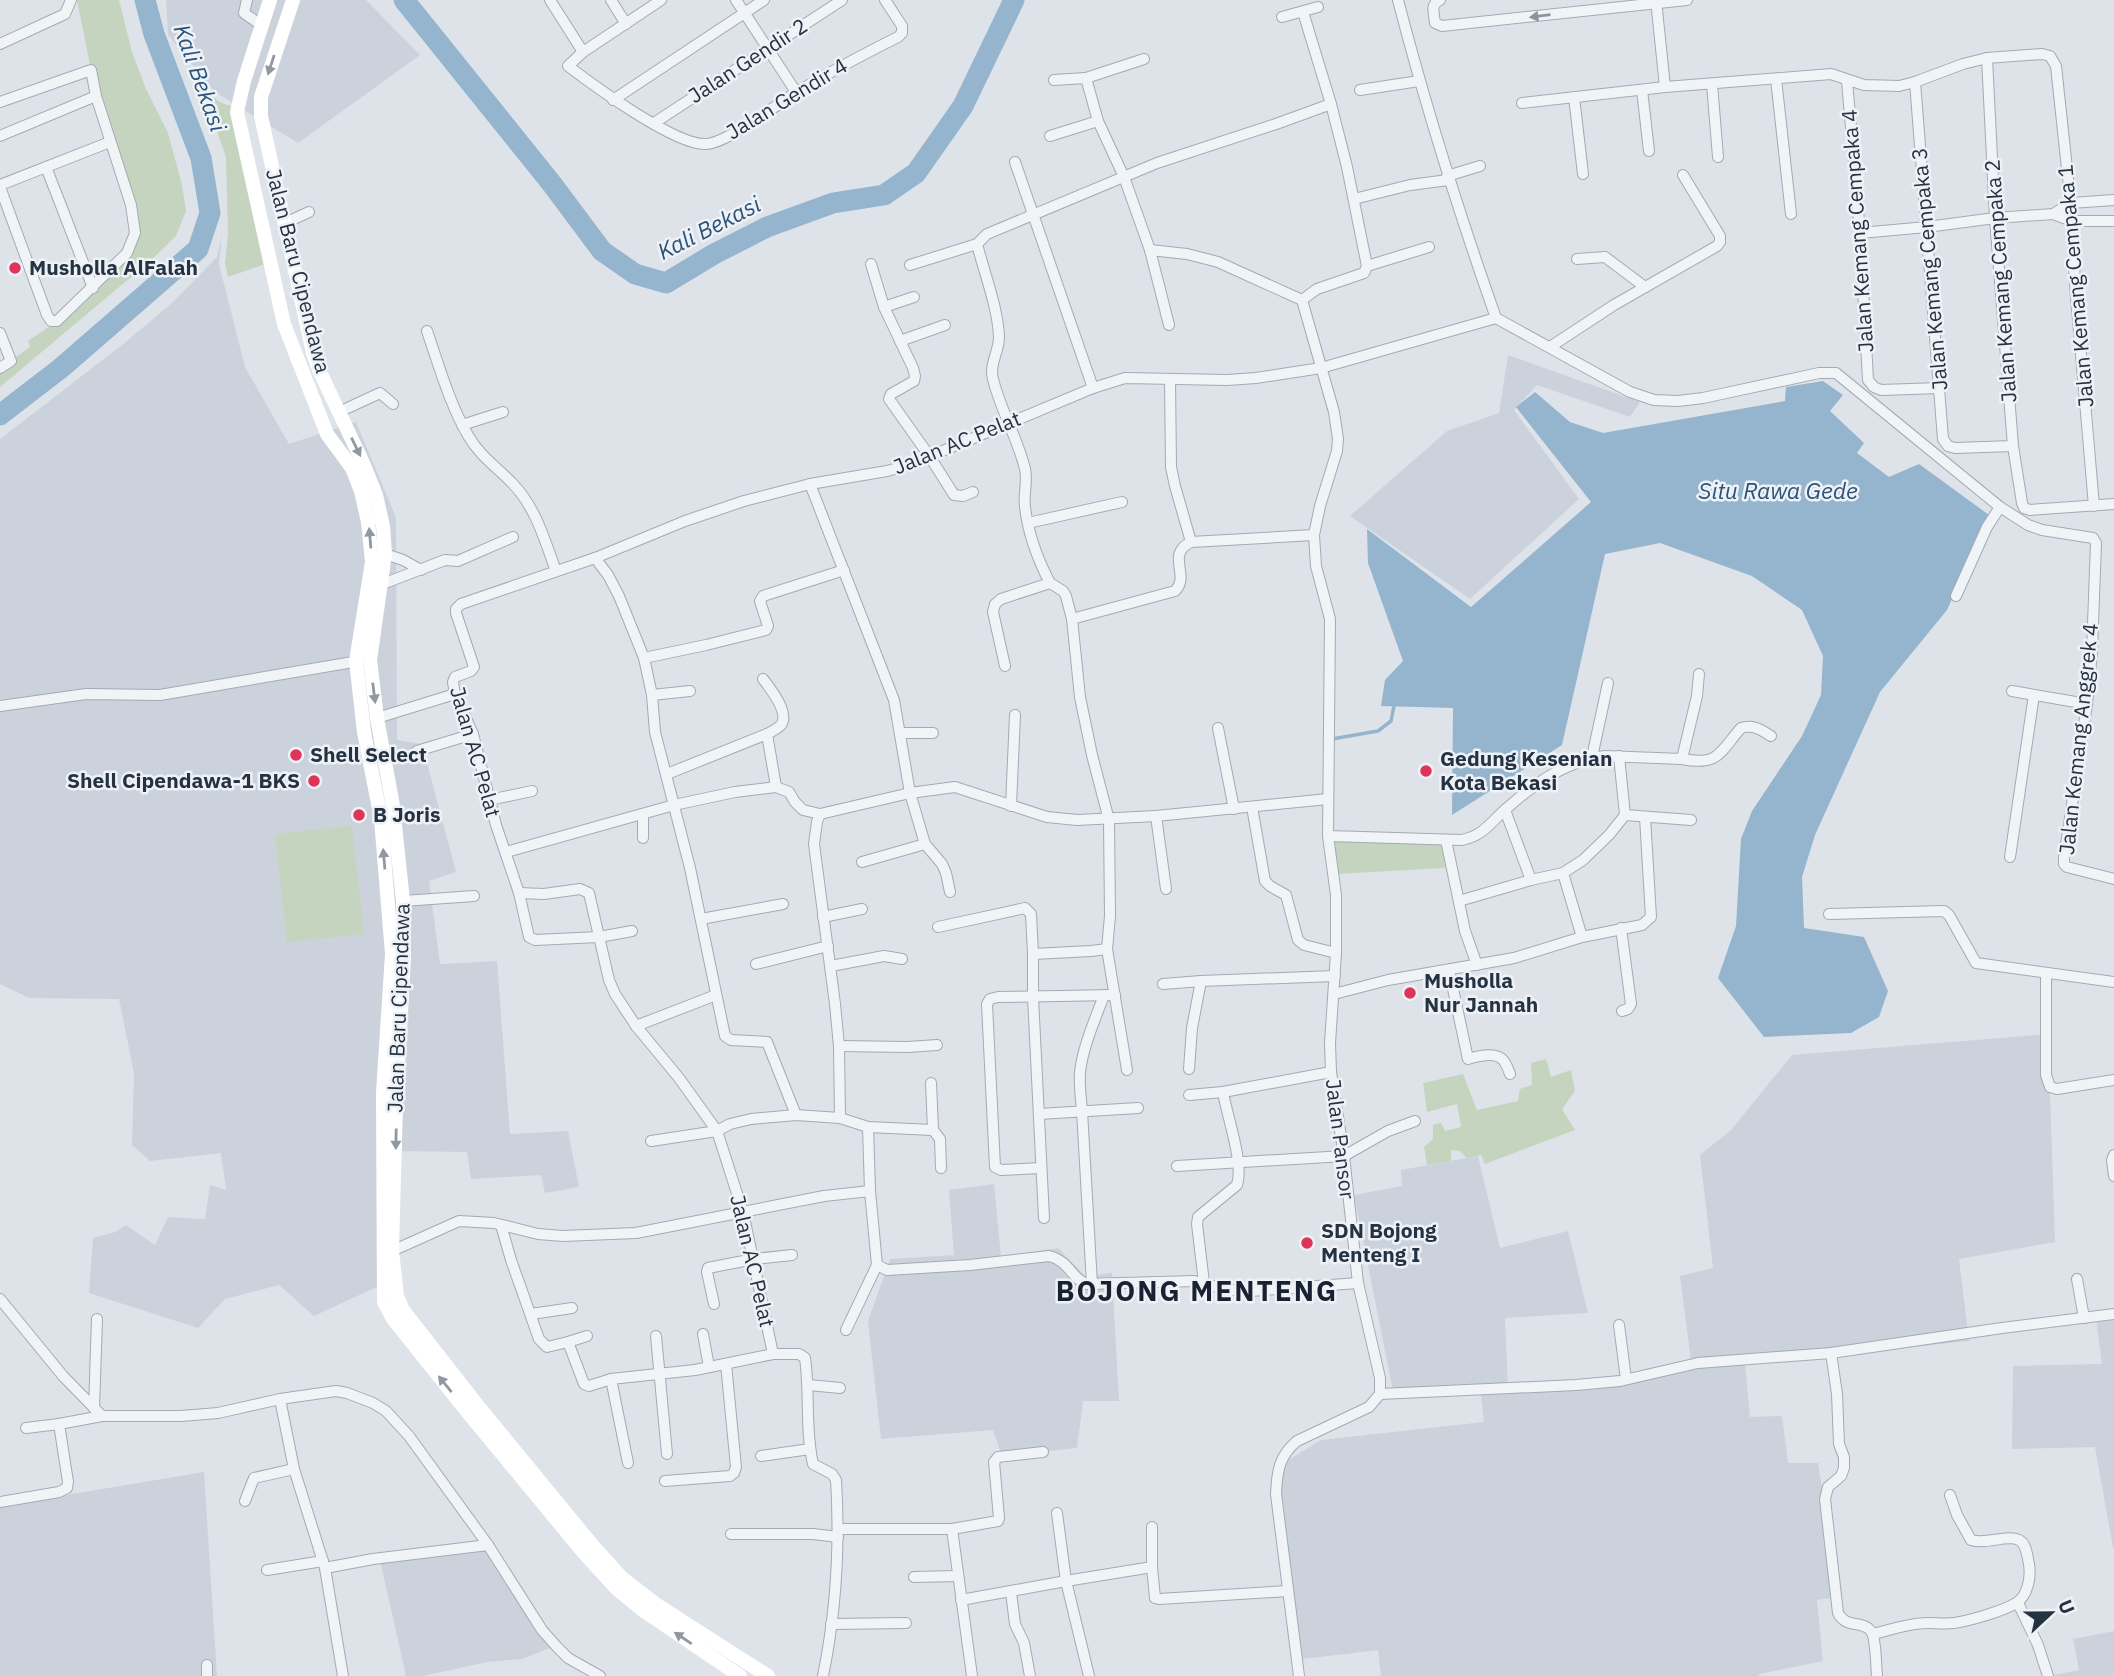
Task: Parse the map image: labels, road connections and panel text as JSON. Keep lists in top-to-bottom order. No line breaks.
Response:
{"streets":{"main road":["Jalan Baru Cipendawa"],"street":["Jalan Gendir 2","Jalan Gendir 4","Jalan Kemang Cempaka 4","Jalan Kemang Cempaka 3","Jalan Kemang Cempaka 2","Jalan Kemang Cempaka 1","Jalan AC Pelat","Jalan Kemang Anggrek 4","Jalan Pansor"]},"crossings":[["Jalan Gendir 2","Jalan Gendir 4"],["Jalan Kemang Cempaka 4","Jalan Kemang Cempaka 3"],["Jalan Kemang Cempaka 3","Jalan Kemang Cempaka 2"],["Jalan Kemang Cempaka 2","Jalan Kemang Cempaka 1"],["Jalan AC Pelat","Jalan Pansor"]],"districts":["BOJONG MENTENG"],"water":["Kali Bekasi","Situ Rawa Gede"],"places":["Musholla AlFalah","Shell Select","Gedung Kesenian Kota Bekasi","Shell Cipendawa-1 BKS","B Joris","Musholla Nur Jannah","SDN Bojong Menteng I"],"north":"right"}
